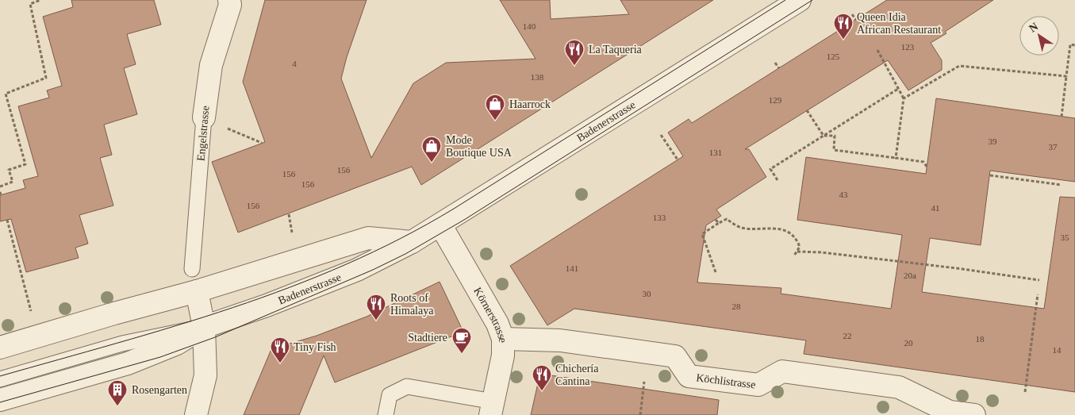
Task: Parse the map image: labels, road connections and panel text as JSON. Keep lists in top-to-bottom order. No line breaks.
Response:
{"streets":{"street":["Badenerstrasse","Engelstrasse","Körnerstrasse","Köchlistrasse"]},"crossings":[["Badenerstrasse","Körnerstrasse"],["Körnerstrasse","Köchlistrasse"]],"places":{"restaurant":["Queen Idia African Restaurant","La Taqueria","Roots of Himalaya","Tiny Fish","Chichería Cantina"],"shop":["Haarrock","Mode Boutique USA"],"cafe":["Stadtiere"],"building":["Rosengarten"]},"house_numbers":["140","123","125","4","138","129","39","37","131","156","156","156","43","156","41","133","35","141","20a","30","28","22","18","20","14"],"north":"top left"}
